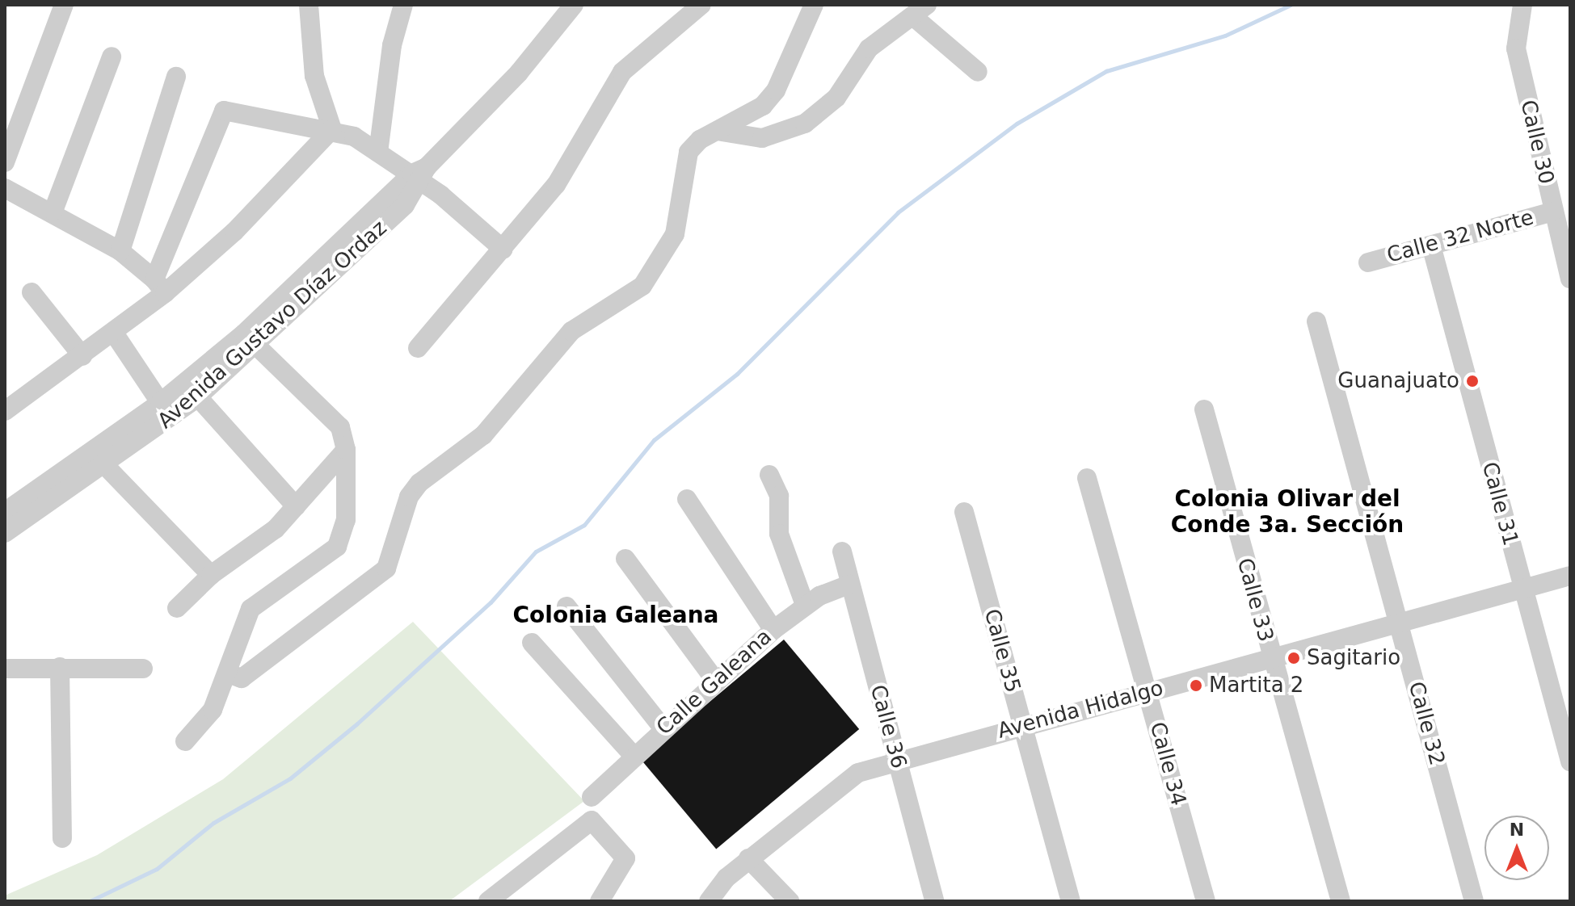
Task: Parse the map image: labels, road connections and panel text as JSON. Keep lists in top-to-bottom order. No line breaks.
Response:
{"streets":{"street":["Calle 30","Calle 32 Norte","Avenida Gustavo Díaz Ordaz","Calle 31","Calle 33","Calle 35","Calle Galeana","Avenida Hidalgo","Calle 32","Calle 36","Calle 34"]},"crossings":[["Calle 30","Calle 32 Norte"],["Calle 32 Norte","Calle 31"],["Calle 31","Avenida Hidalgo"],["Calle 33","Avenida Hidalgo"],["Calle 35","Avenida Hidalgo"],["Calle Galeana","Calle 36"],["Avenida Hidalgo","Calle 32"],["Avenida Hidalgo","Calle 36"],["Avenida Hidalgo","Calle 34"]],"districts":["Colonia Olivar del Conde 3a. Sección","Colonia Galeana"],"places":["Guanajuato","Sagitario","Martita 2"],"north":"top"}
